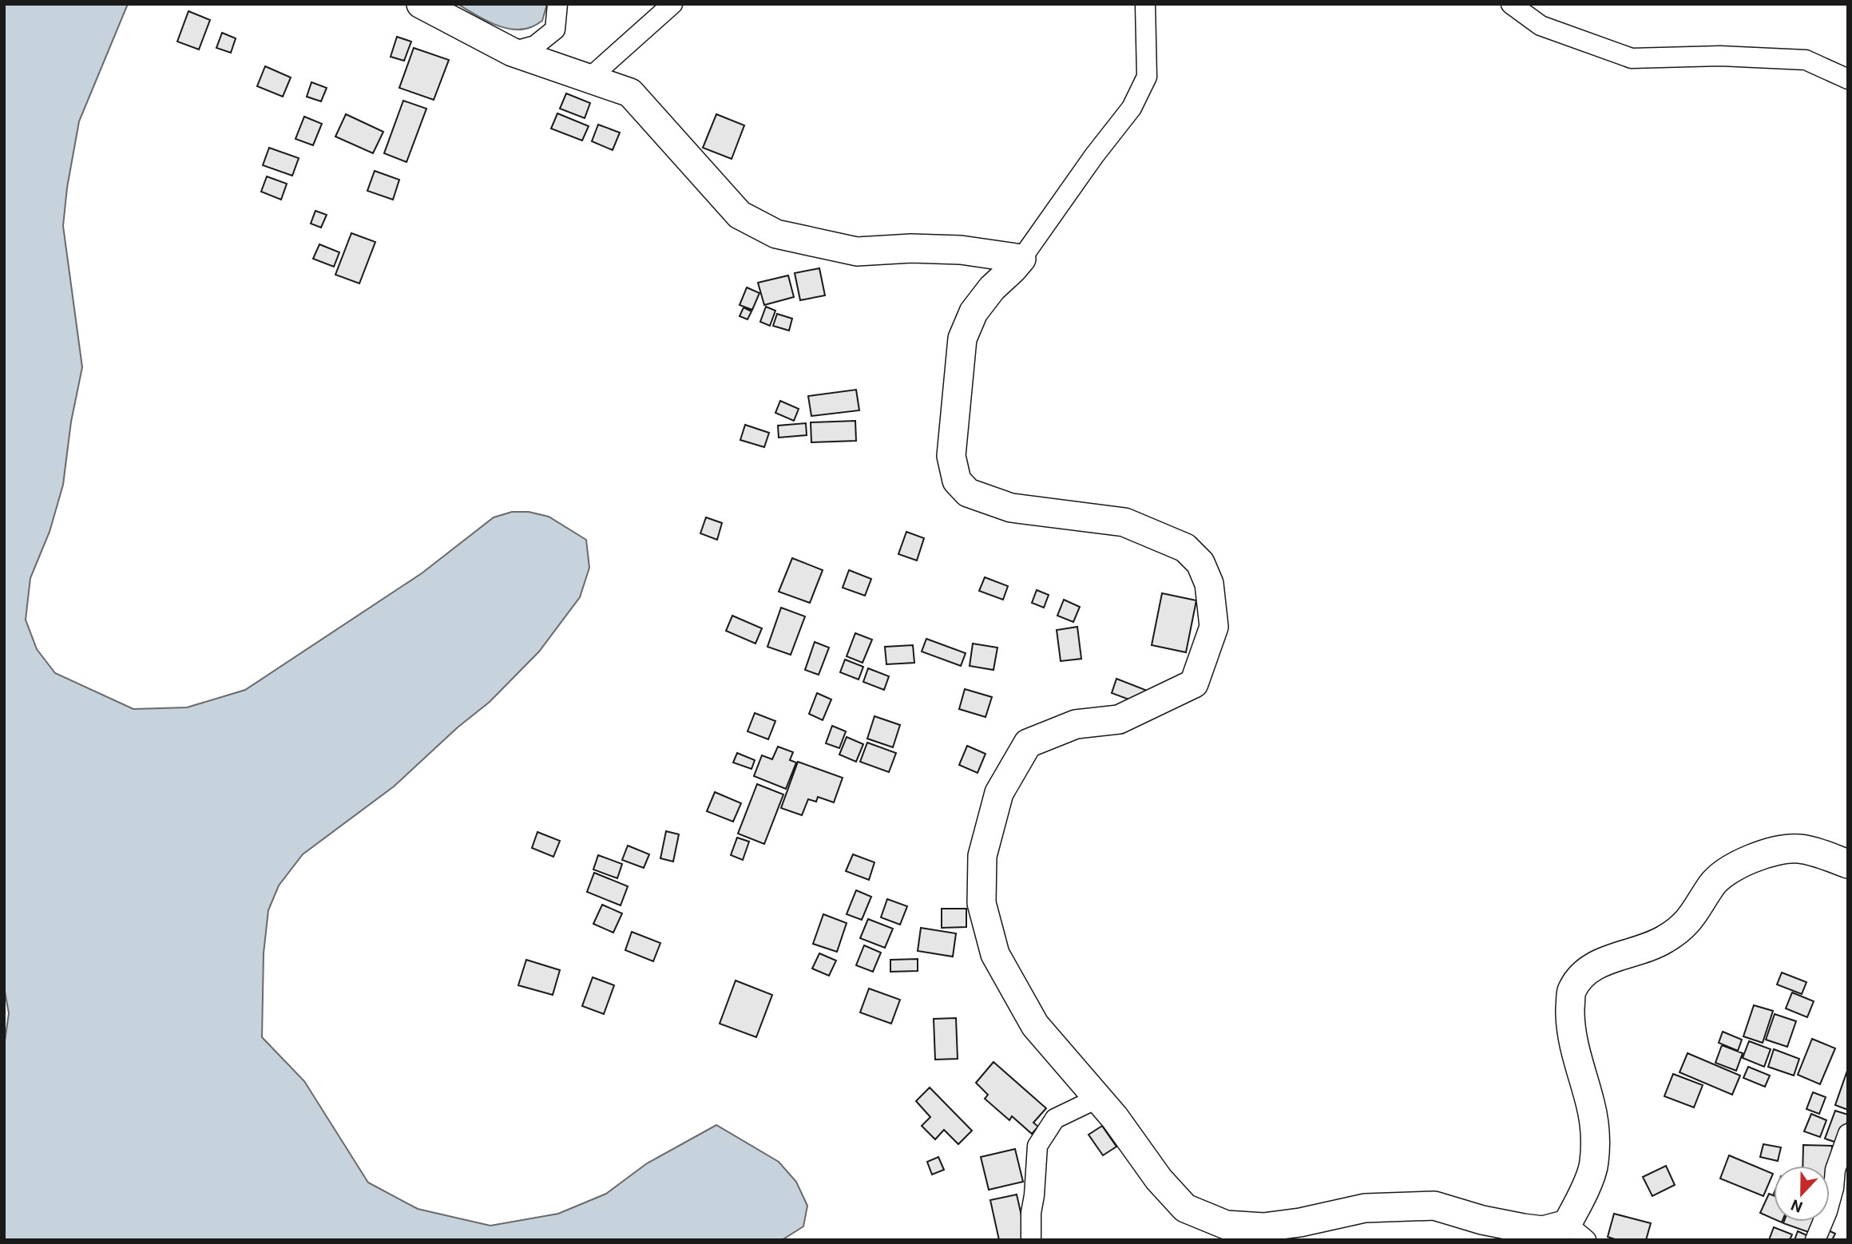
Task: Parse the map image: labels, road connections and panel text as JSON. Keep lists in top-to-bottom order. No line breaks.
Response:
{"north":"bottom"}
